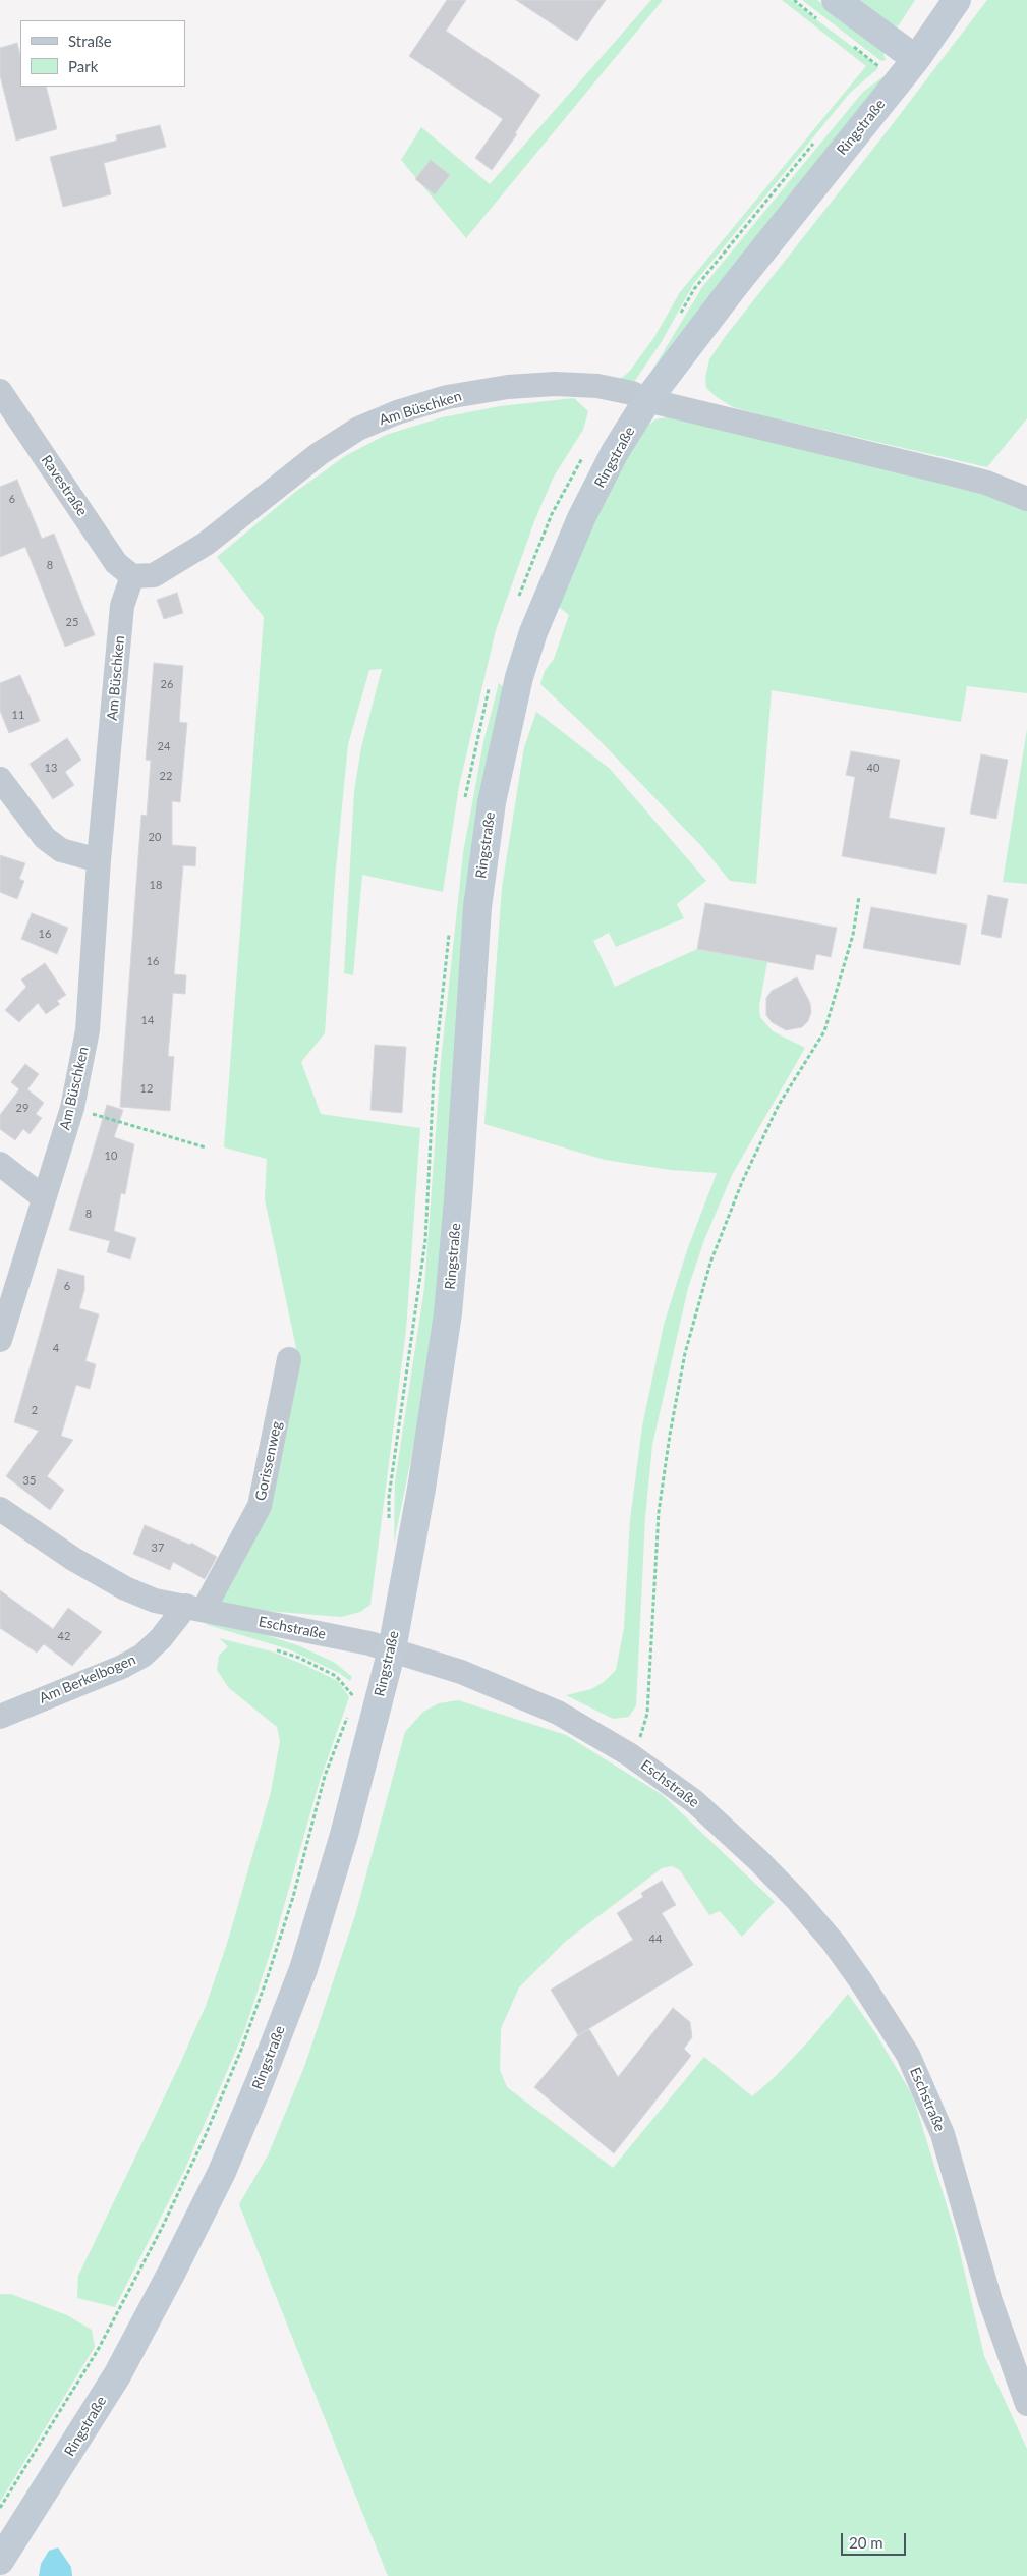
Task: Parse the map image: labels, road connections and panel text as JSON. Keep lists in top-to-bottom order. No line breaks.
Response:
{"streets":{"main road":["Ringstraße"],"street":["Am Büschken","Ravestraße","Gorissenweg","Eschstraße","Am Berkelbogen"]},"crossings":[["Ringstraße","Am Büschken"],["Ringstraße","Eschstraße"],["Am Büschken","Ravestraße"],["Gorissenweg","Eschstraße"],["Gorissenweg","Am Berkelbogen"],["Eschstraße","Am Berkelbogen"]],"house_numbers":["6","8","25","26","11","24","13","40","22","20","18","16","16","14","12","29","10","8","6","4","2","35","37","42","44"],"legend":["Straße","Park"],"scale_bar":"20 m"}
